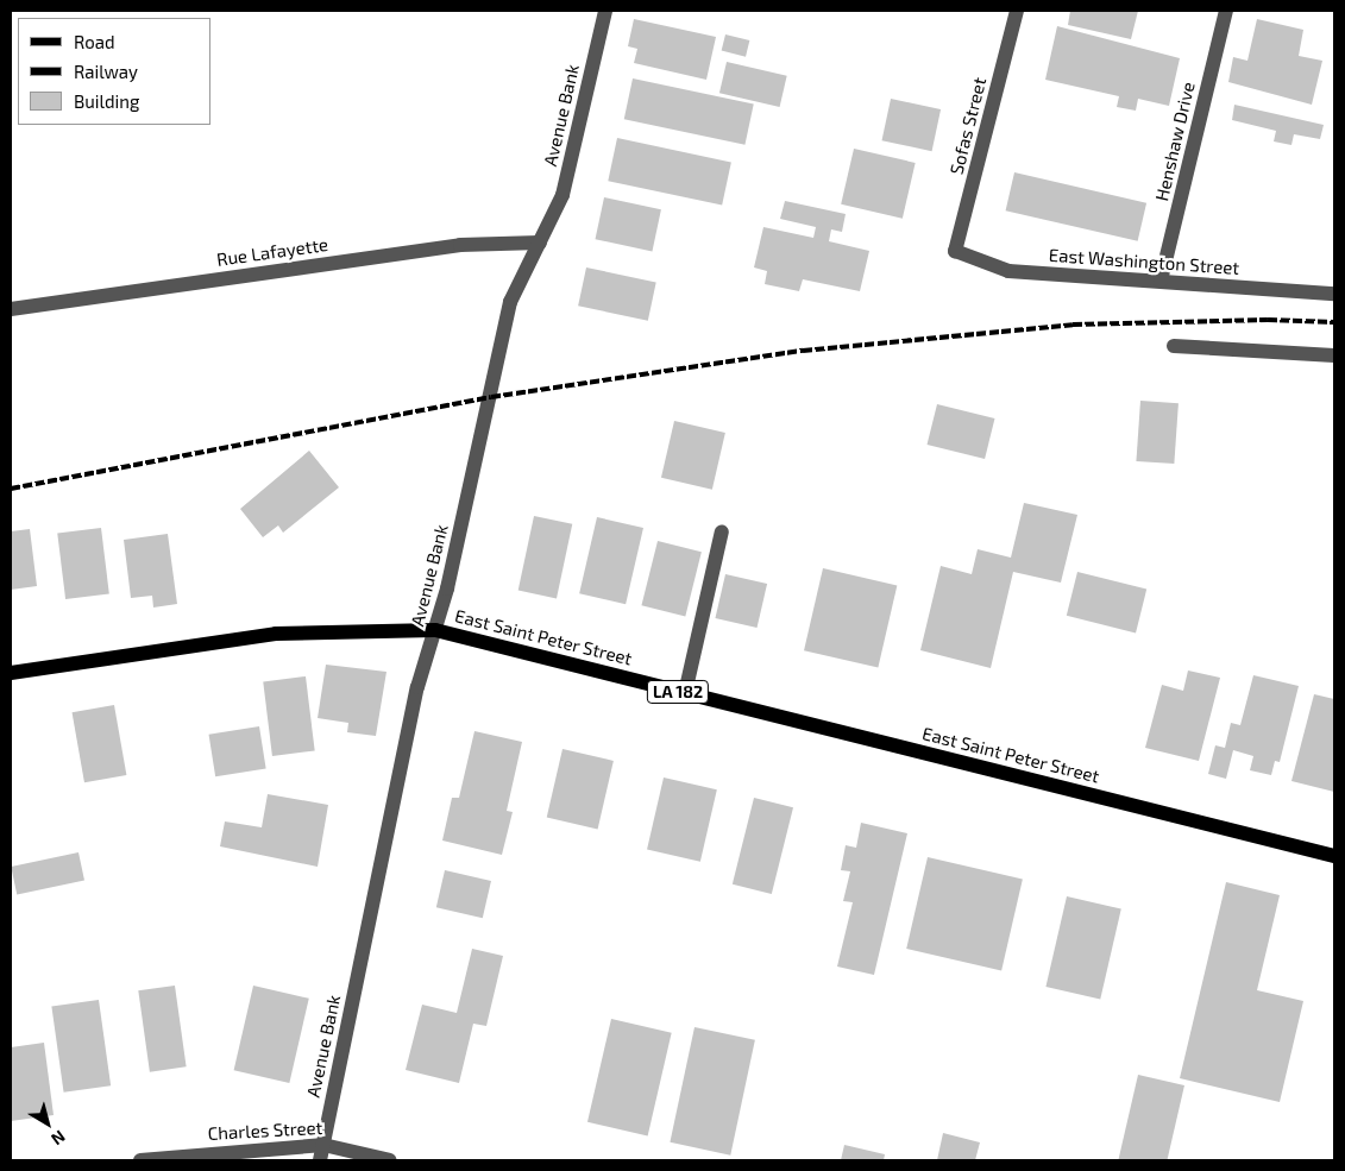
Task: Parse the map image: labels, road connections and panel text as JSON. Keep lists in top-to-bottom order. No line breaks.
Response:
{"streets":{"main road":["East Saint Peter Street","LA 182"],"street":["Avenue Bank","Sofas Street","Henshaw Drive","Rue Lafayette","East Washington Street","Charles Street"]},"crossings":[["Avenue Bank","Rue Lafayette"],["Avenue Bank","East Saint Peter Street"],["Avenue Bank","Charles Street"],["Sofas Street","East Washington Street"],["Henshaw Drive","East Washington Street"]],"legend":["Road","Railway","Building"],"north":"bottom right"}
